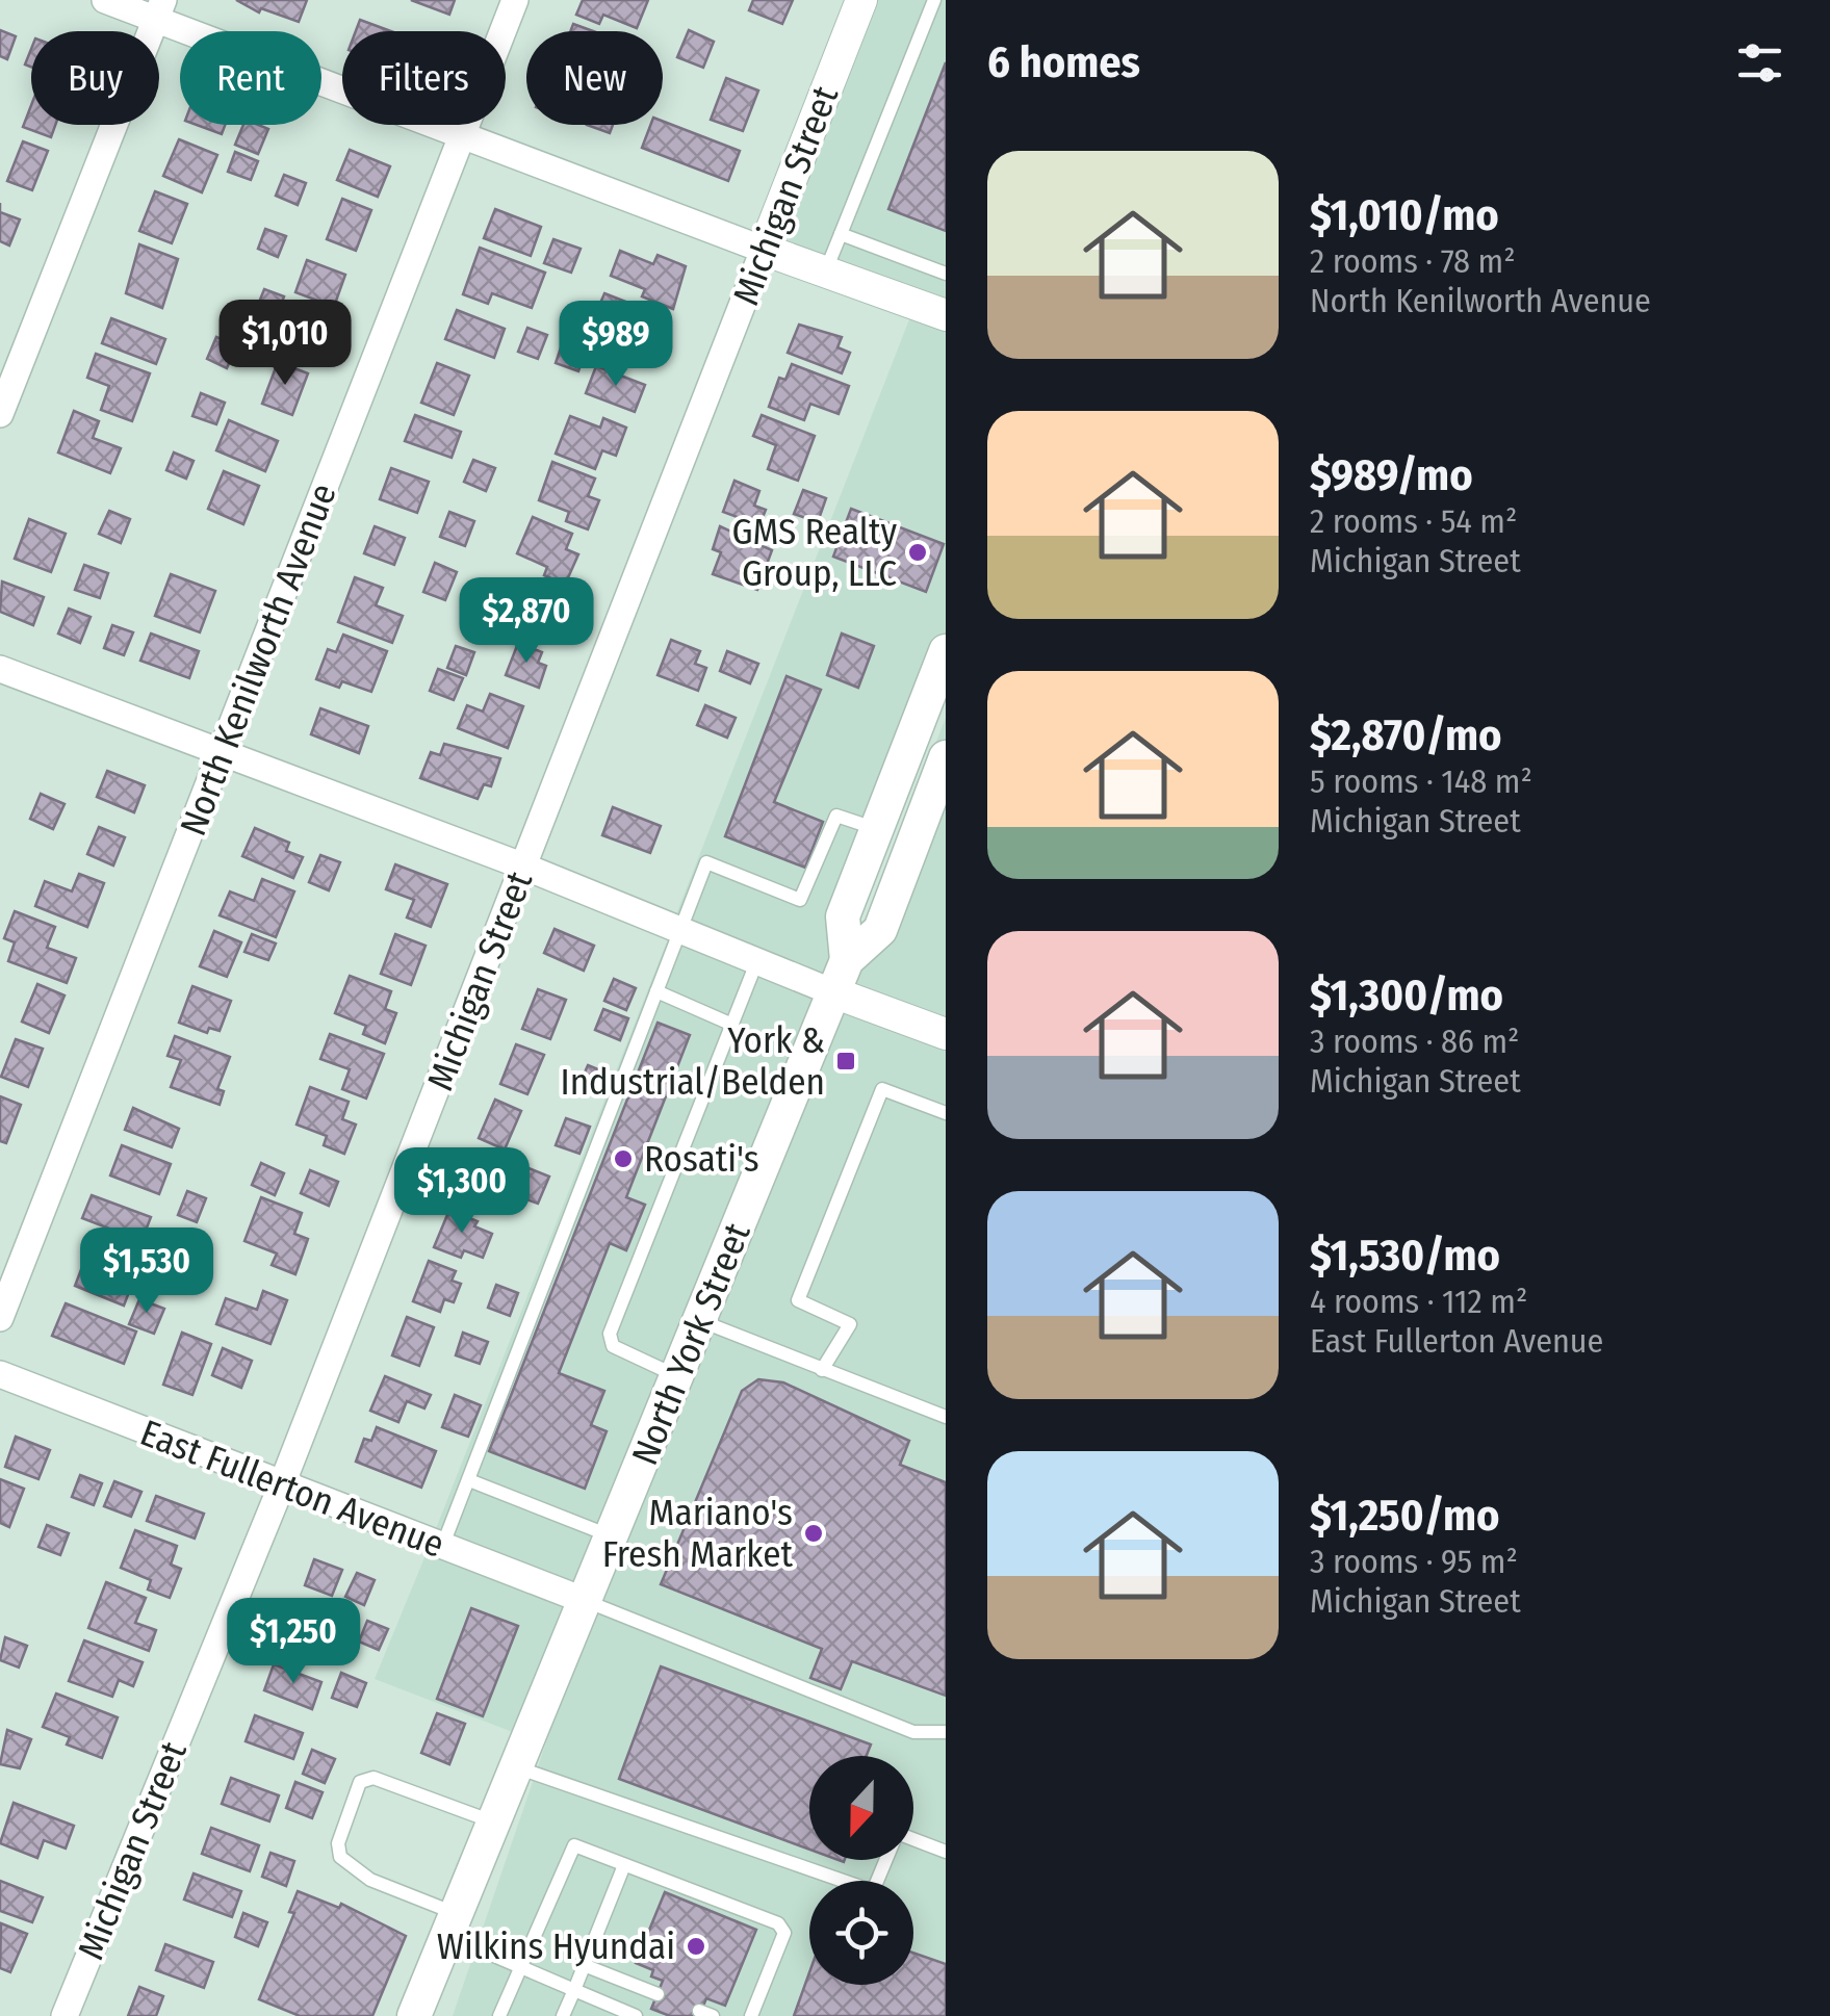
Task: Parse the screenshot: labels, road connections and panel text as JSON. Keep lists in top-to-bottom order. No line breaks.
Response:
{"streets":{"main road":["North York Street"],"street":["Michigan Street","North Kenilworth Avenue","East Fullerton Avenue"]},"crossings":[["Michigan Street","East Fullerton Avenue"],["North York Street","East Fullerton Avenue"]],"places":{"other":["GMS Realty Group, LLC","Rosati's","Mariano's Fresh Market","Wilkins Hyundai"],"transit":["York & Industrial/Belden"]},"north":"bottom","page":{"heading":"6 homes","chip":["Buy","Rent","Filters","New"],"list":[{"name":"$1,010/mo","note":"2 rooms · 78 m² · North Kenilworth Avenue"},{"name":"$989/mo","note":"2 rooms · 54 m² · Michigan Street"},{"name":"$2,870/mo","note":"5 rooms · 148 m² · Michigan Street"},{"name":"$1,300/mo","note":"3 rooms · 86 m² · Michigan Street"},{"name":"$1,530/mo","note":"4 rooms · 112 m² · East Fullerton Avenue"},{"name":"$1,250/mo","note":"3 rooms · 95 m² · Michigan Street"}],"price":["$1,010","$989","$2,870","$1,300","$1,530","$1,250"]}}
